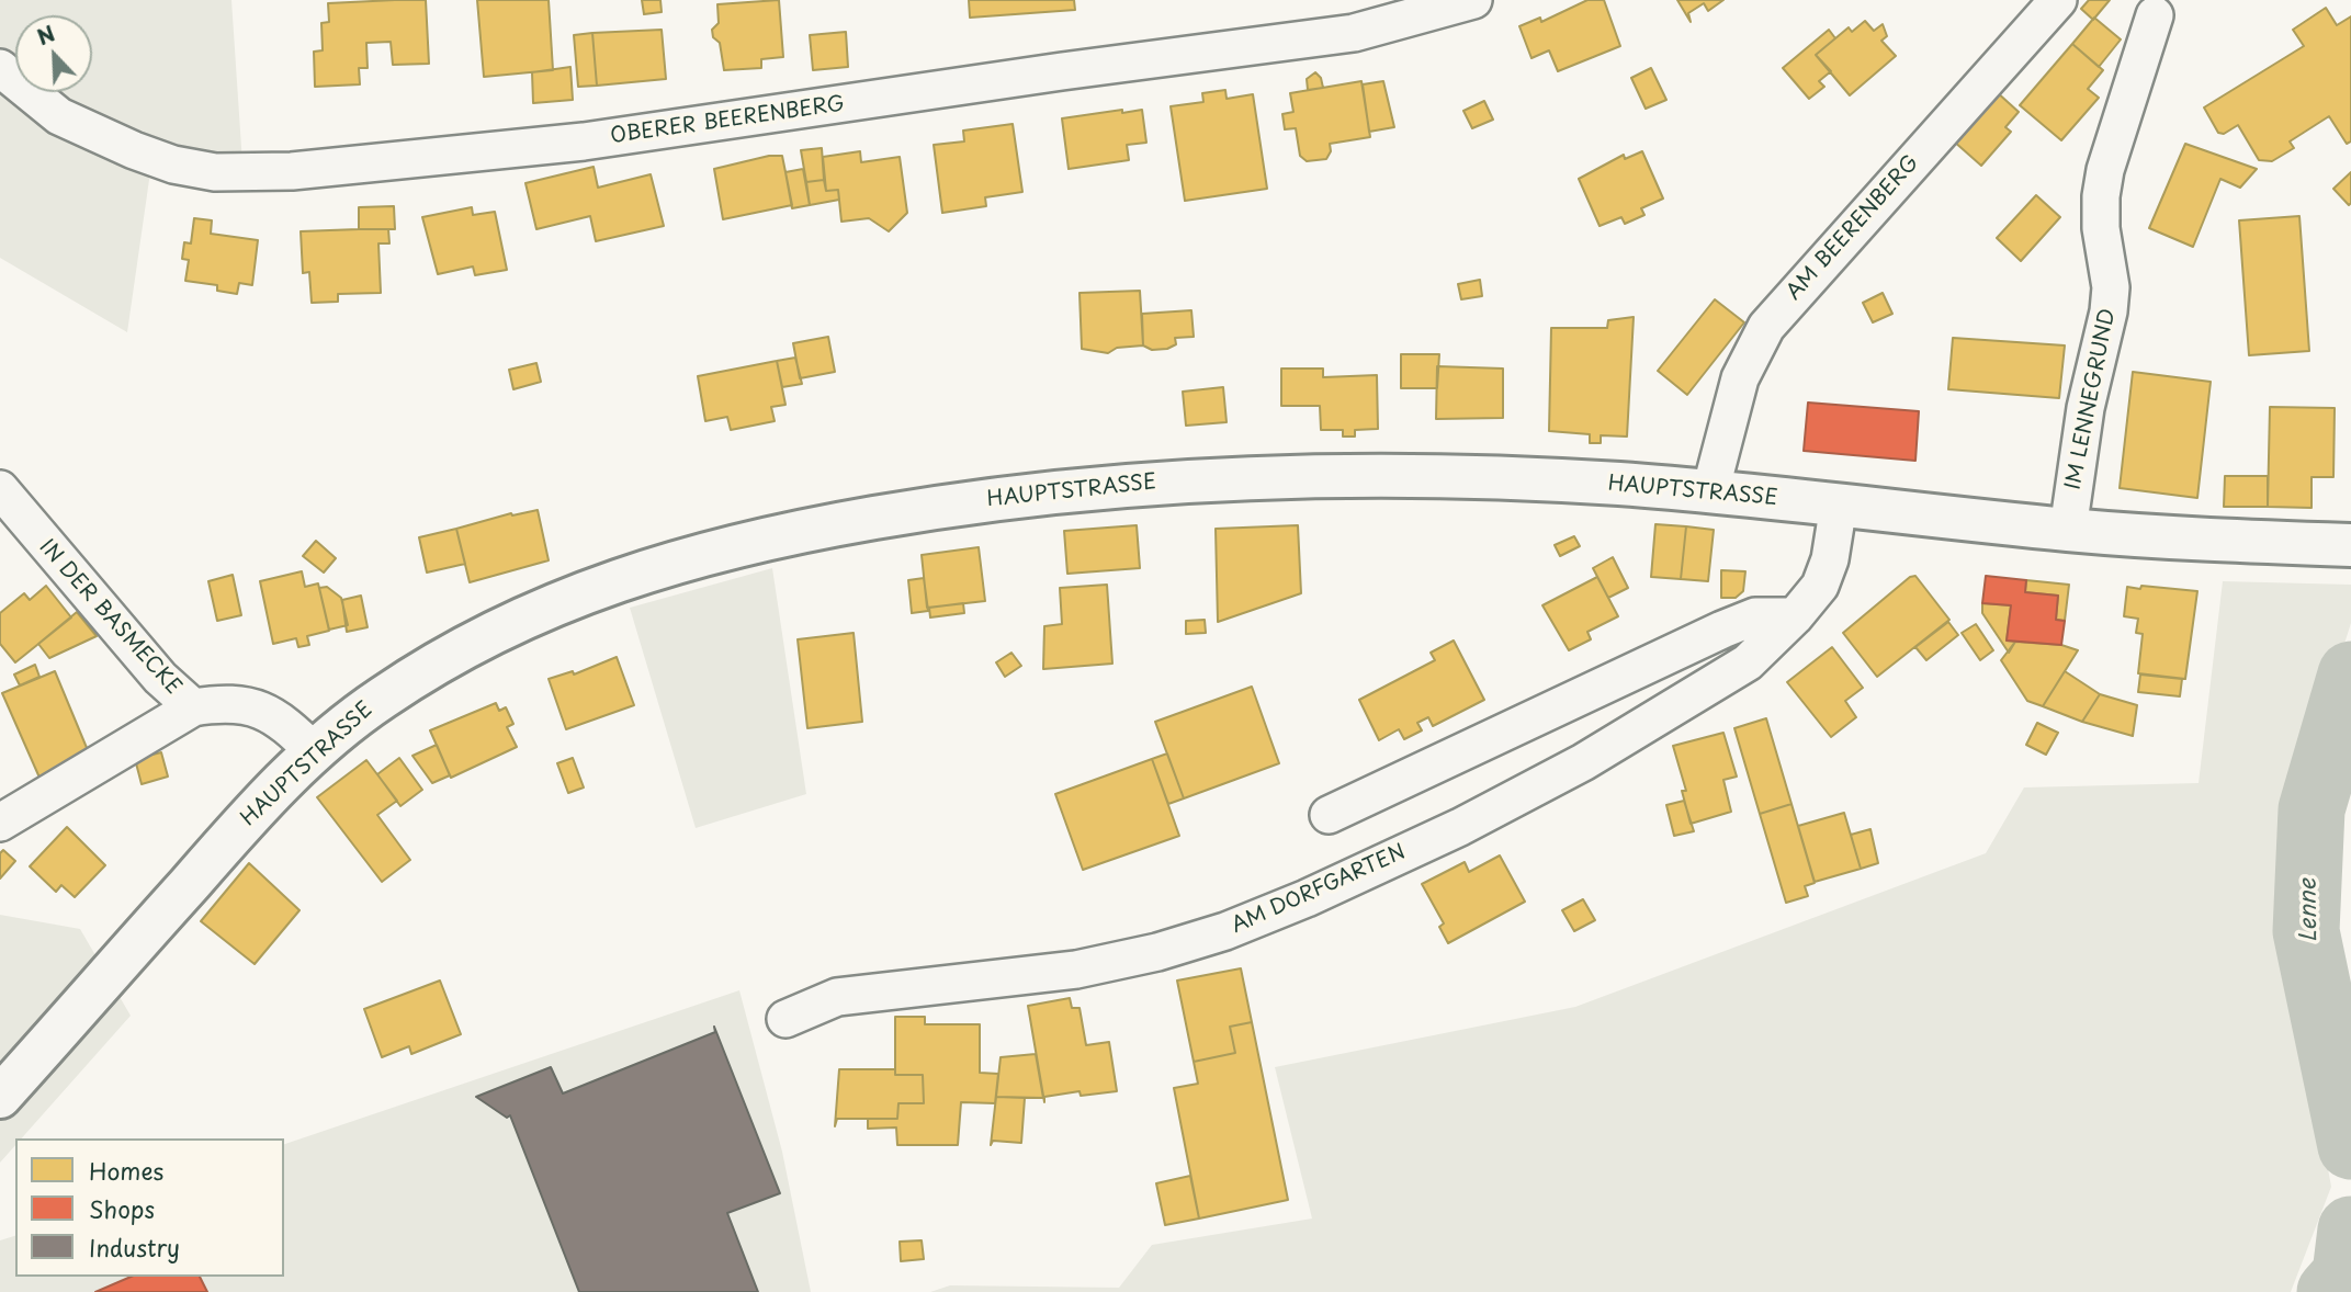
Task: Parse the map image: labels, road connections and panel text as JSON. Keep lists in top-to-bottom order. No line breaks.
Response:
{"streets":{"main road":["HAUPTSTRASSE"],"street":["OBERER BEERENBERG","AM BEERENBERG","IM LENNEGRUND","IN DER BASMECKE","AM DORFGARTEN"]},"crossings":[["AM BEERENBERG","HAUPTSTRASSE"],["IM LENNEGRUND","HAUPTSTRASSE"],["HAUPTSTRASSE","IN DER BASMECKE"],["HAUPTSTRASSE","AM DORFGARTEN"]],"water":["Lenne"],"legend":["Homes","Shops","Industry"],"north":"top left"}
